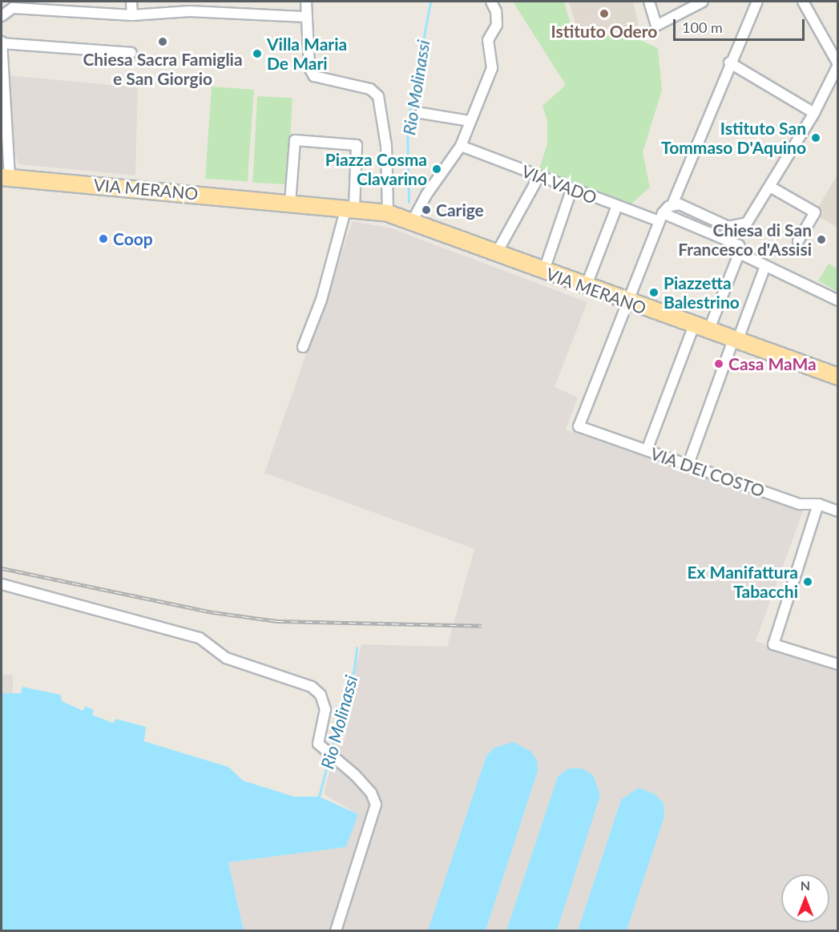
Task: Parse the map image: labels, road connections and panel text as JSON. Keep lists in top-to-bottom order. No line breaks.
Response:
{"streets":{"main road":["VIA MERANO"],"street":["VIA VADO","VIA DEI COSTO"]},"crossings":[["VIA MERANO","VIA DEI COSTO"]],"water":["Rio Molinassi"],"places":["Istituto Odero","Chiesa Sacra Famiglia e San Giorgio","Villa Maria De Mari","Istituto San Tommaso D'Aquino","Piazza Cosma Clavarino","Carige","Coop","Chiesa di San Francesco d'Assisi","Piazzetta Balestrino","Casa MaMa","Ex Manifattura Tabacchi"],"scale_bar":"100 m","north":"top"}
